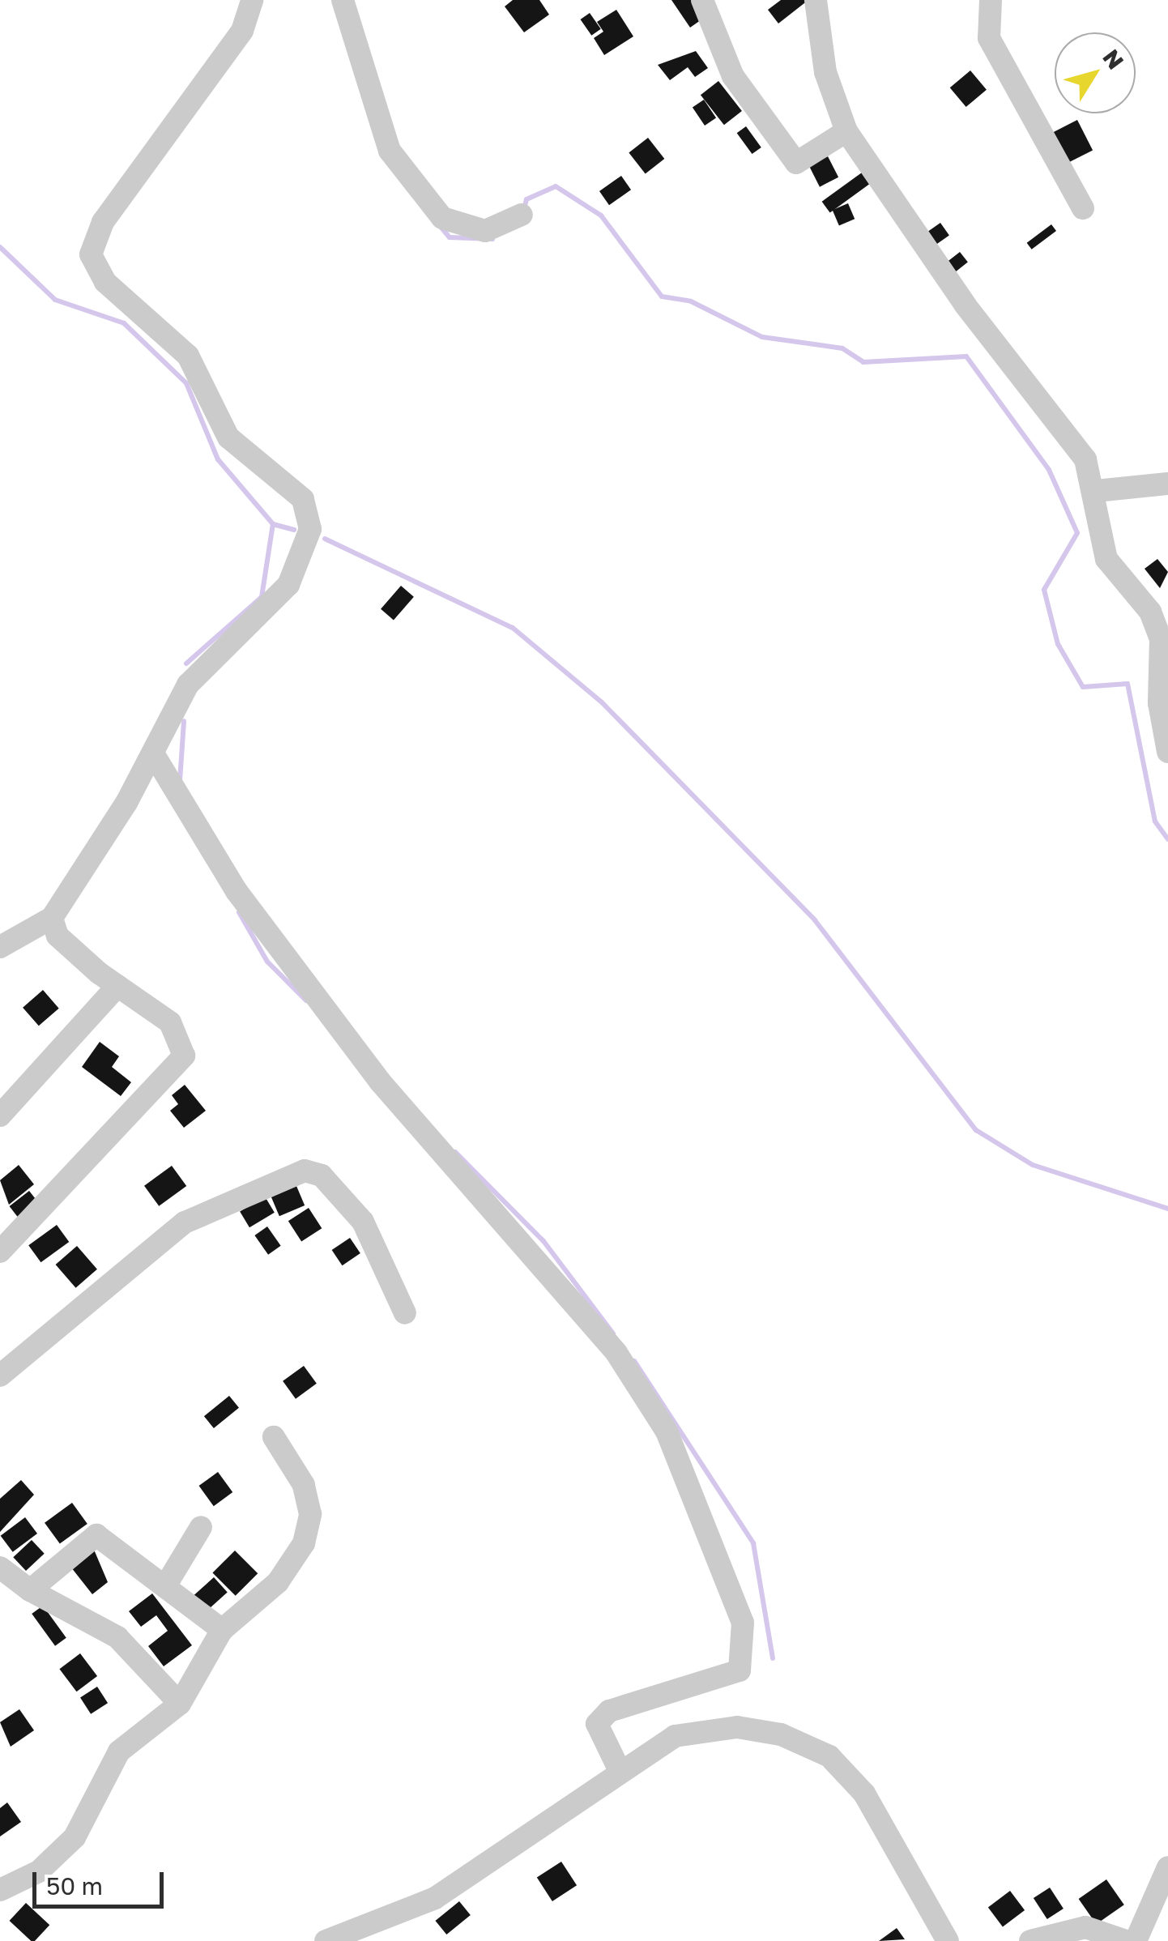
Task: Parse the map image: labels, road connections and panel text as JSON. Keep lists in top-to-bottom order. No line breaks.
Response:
{"scale_bar":"50 m","north":"top right"}
